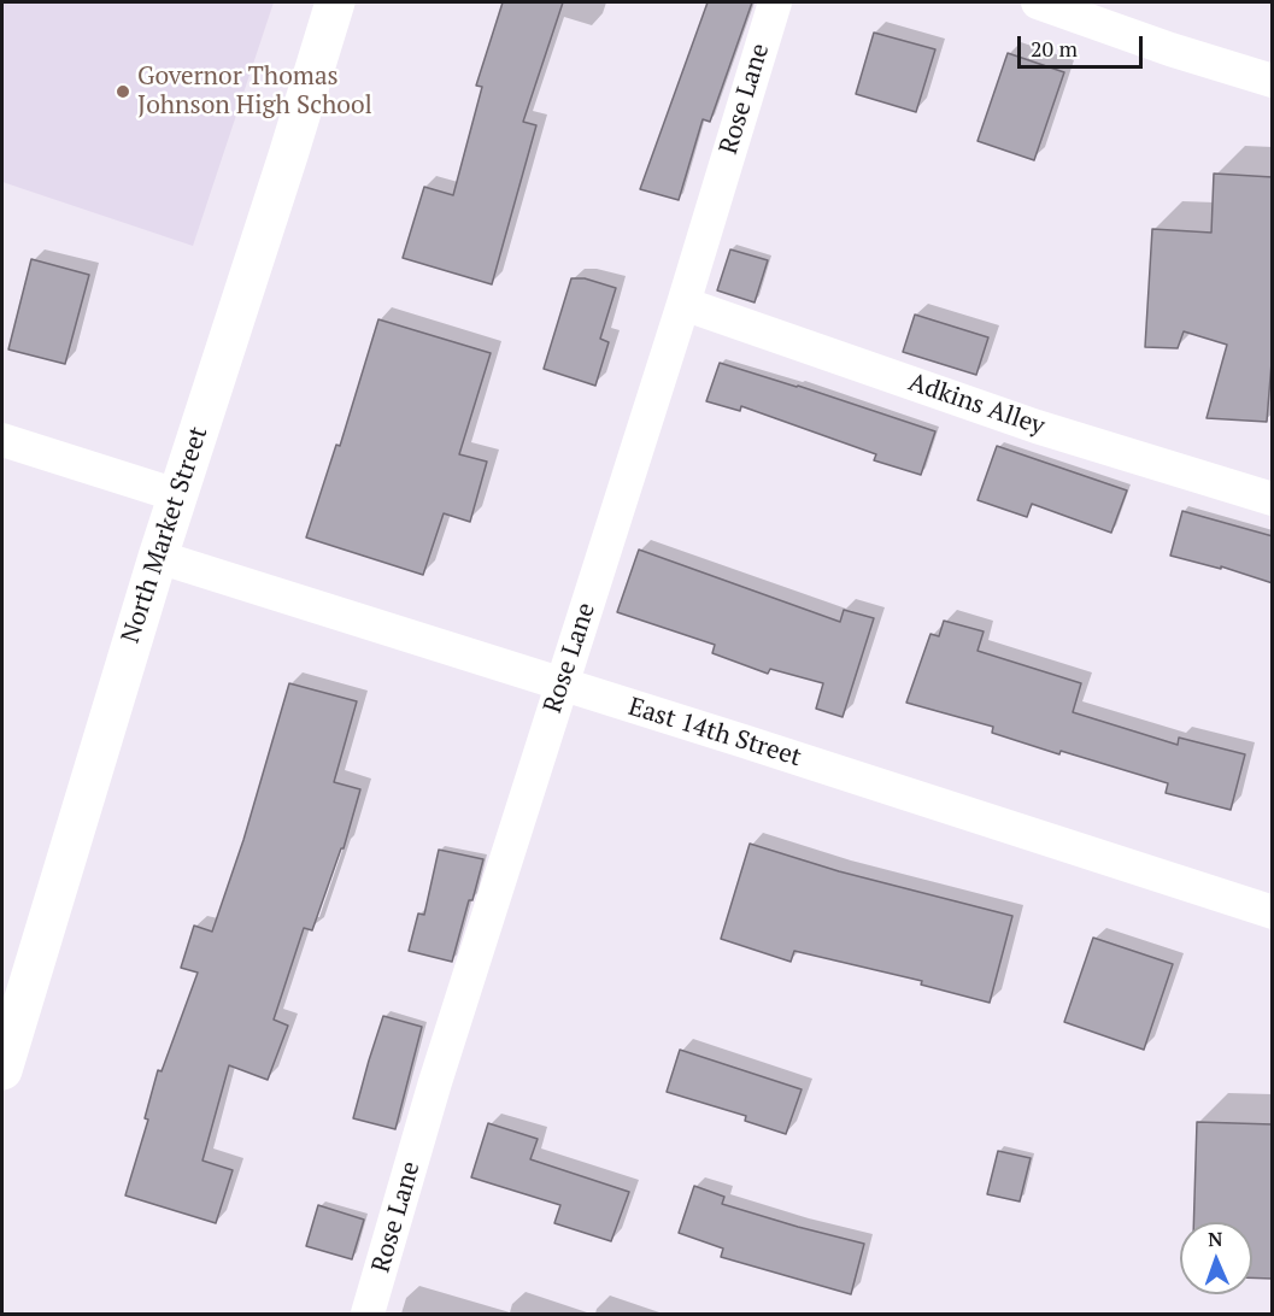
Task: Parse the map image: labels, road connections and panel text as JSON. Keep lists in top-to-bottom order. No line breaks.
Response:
{"streets":{"main road":["North Market Street"],"street":["Rose Lane","Adkins Alley","East 14th Street"]},"crossings":[["Rose Lane","Adkins Alley"],["Rose Lane","East 14th Street"],["North Market Street","East 14th Street"]],"places":["Governor Thomas Johnson High School"],"scale_bar":"20 m","north":"top"}
